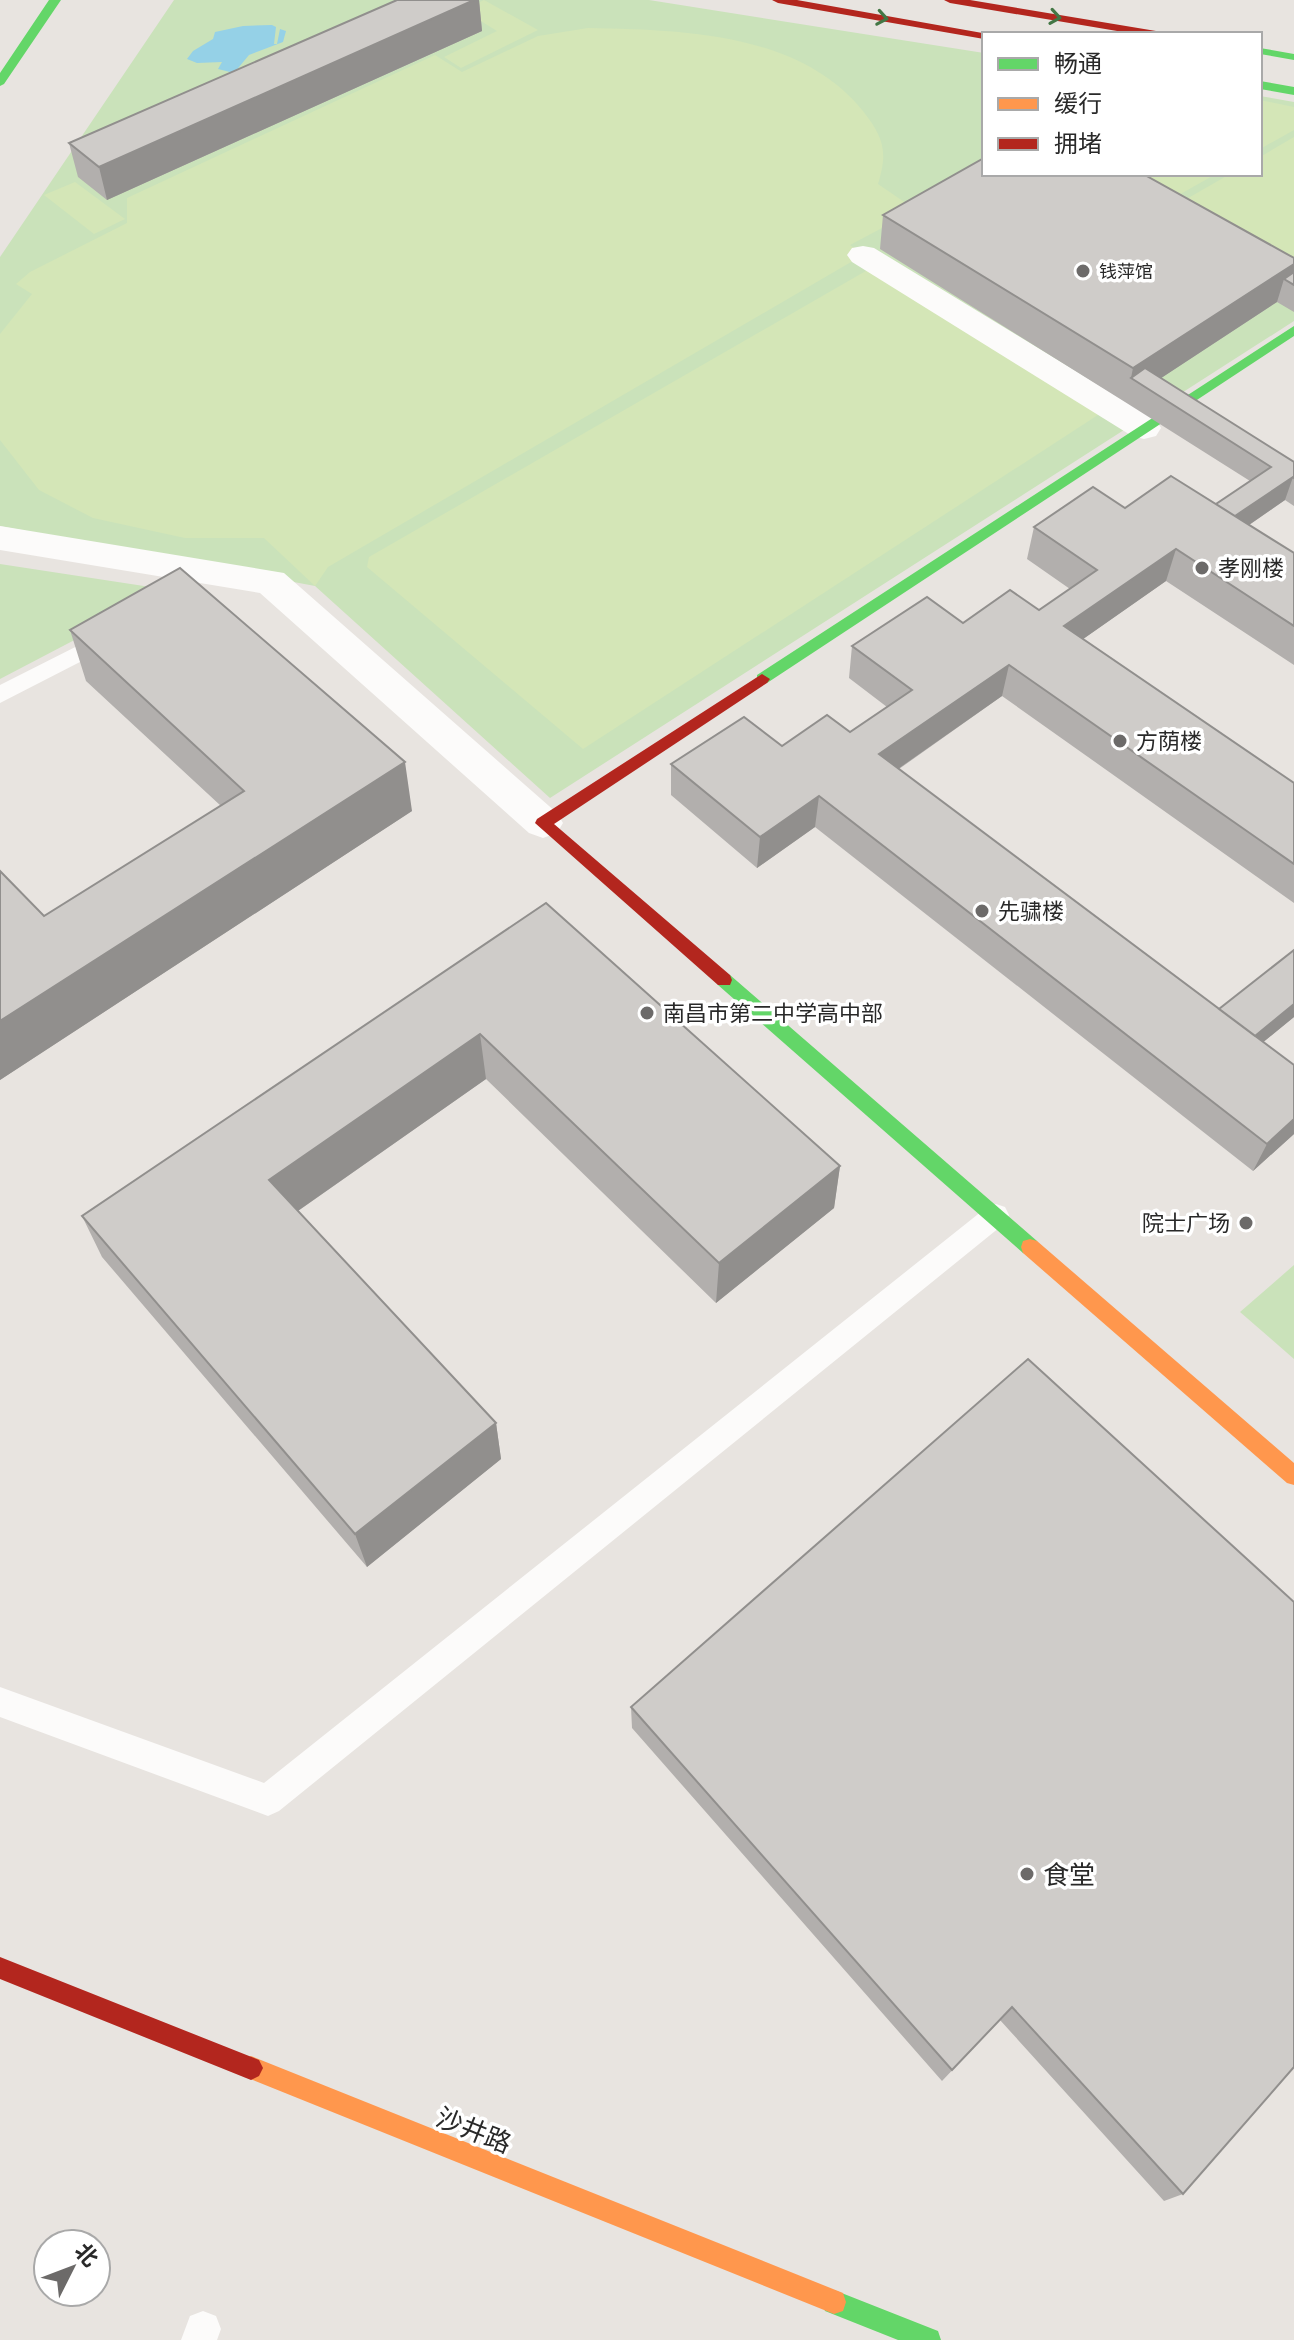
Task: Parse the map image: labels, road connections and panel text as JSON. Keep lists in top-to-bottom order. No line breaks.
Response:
{"streets":{"main road":["沙井路"]},"places":["钱萍馆","孝刚楼","方荫楼","先骕楼","南昌市第二中学高中部","院士广场","食堂"],"legend":["畅通","缓行","拥堵"],"north":"top right"}
